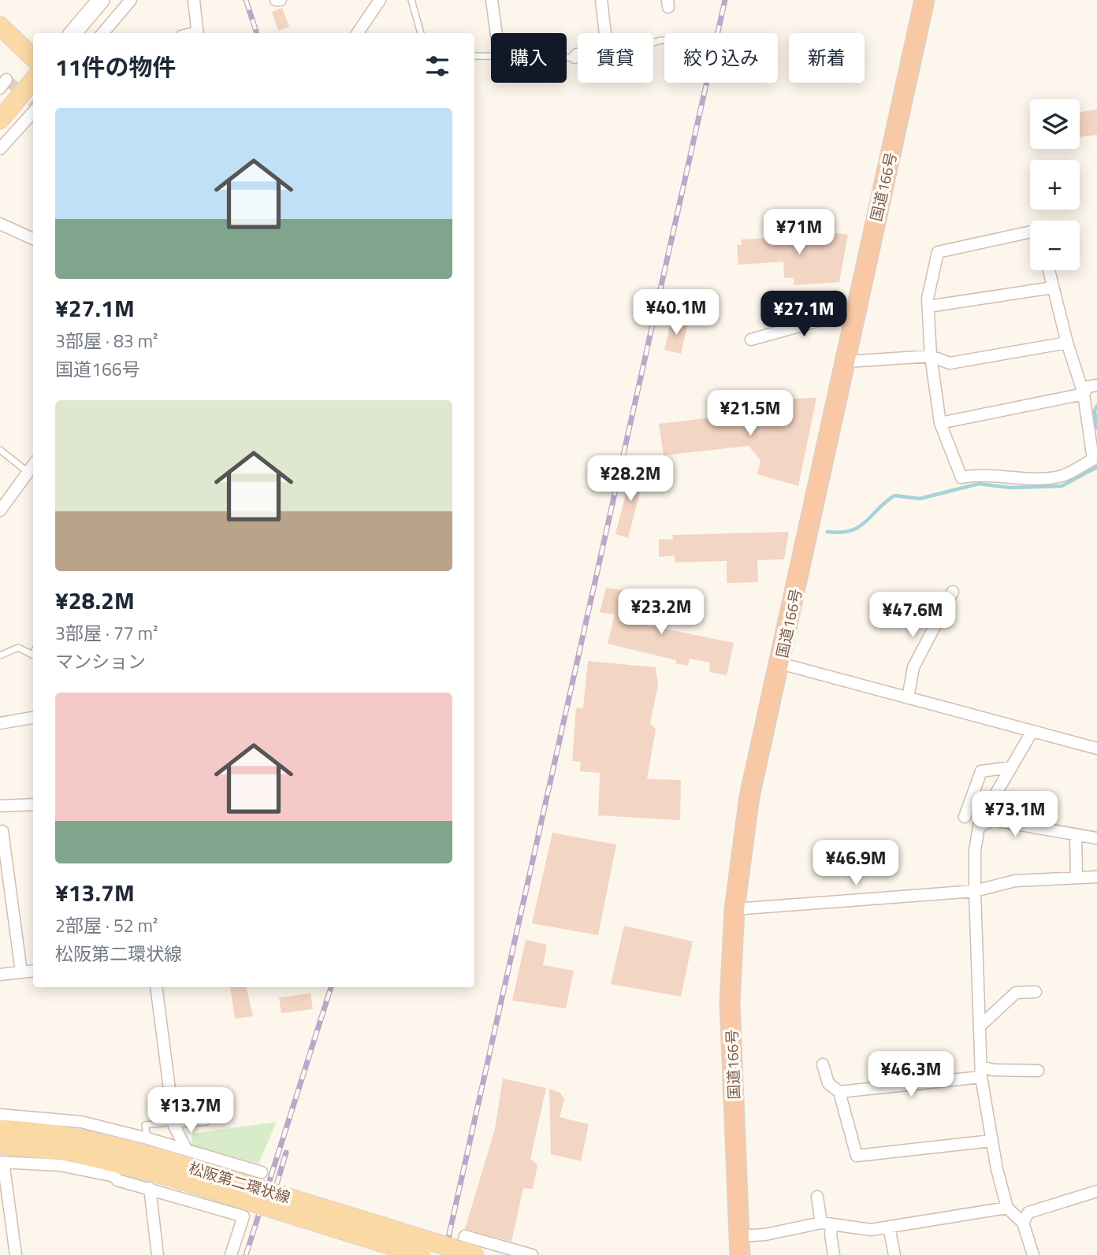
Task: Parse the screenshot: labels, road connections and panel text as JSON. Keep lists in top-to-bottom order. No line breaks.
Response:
{"streets":{"highway":["国道166号"],"main road":["松阪第二環状線"]},"page":{"chip":["購入","賃貸","絞り込み","新着"],"heading":"11件の物件","map_buttons":["+","−"],"list":[{"name":"¥27.1M","note":"3部屋 · 83 m² · 国道166号"},{"name":"¥28.2M","note":"3部屋 · 77 m² · マンション"},{"name":"¥13.7M","note":"2部屋 · 52 m² · 松阪第二環状線"}],"price":["¥71M","¥40.1M","¥27.1M","¥21.5M","¥28.2M","¥23.2M","¥47.6M","¥73.1M","¥46.9M","¥46.3M","¥13.7M"]}}
